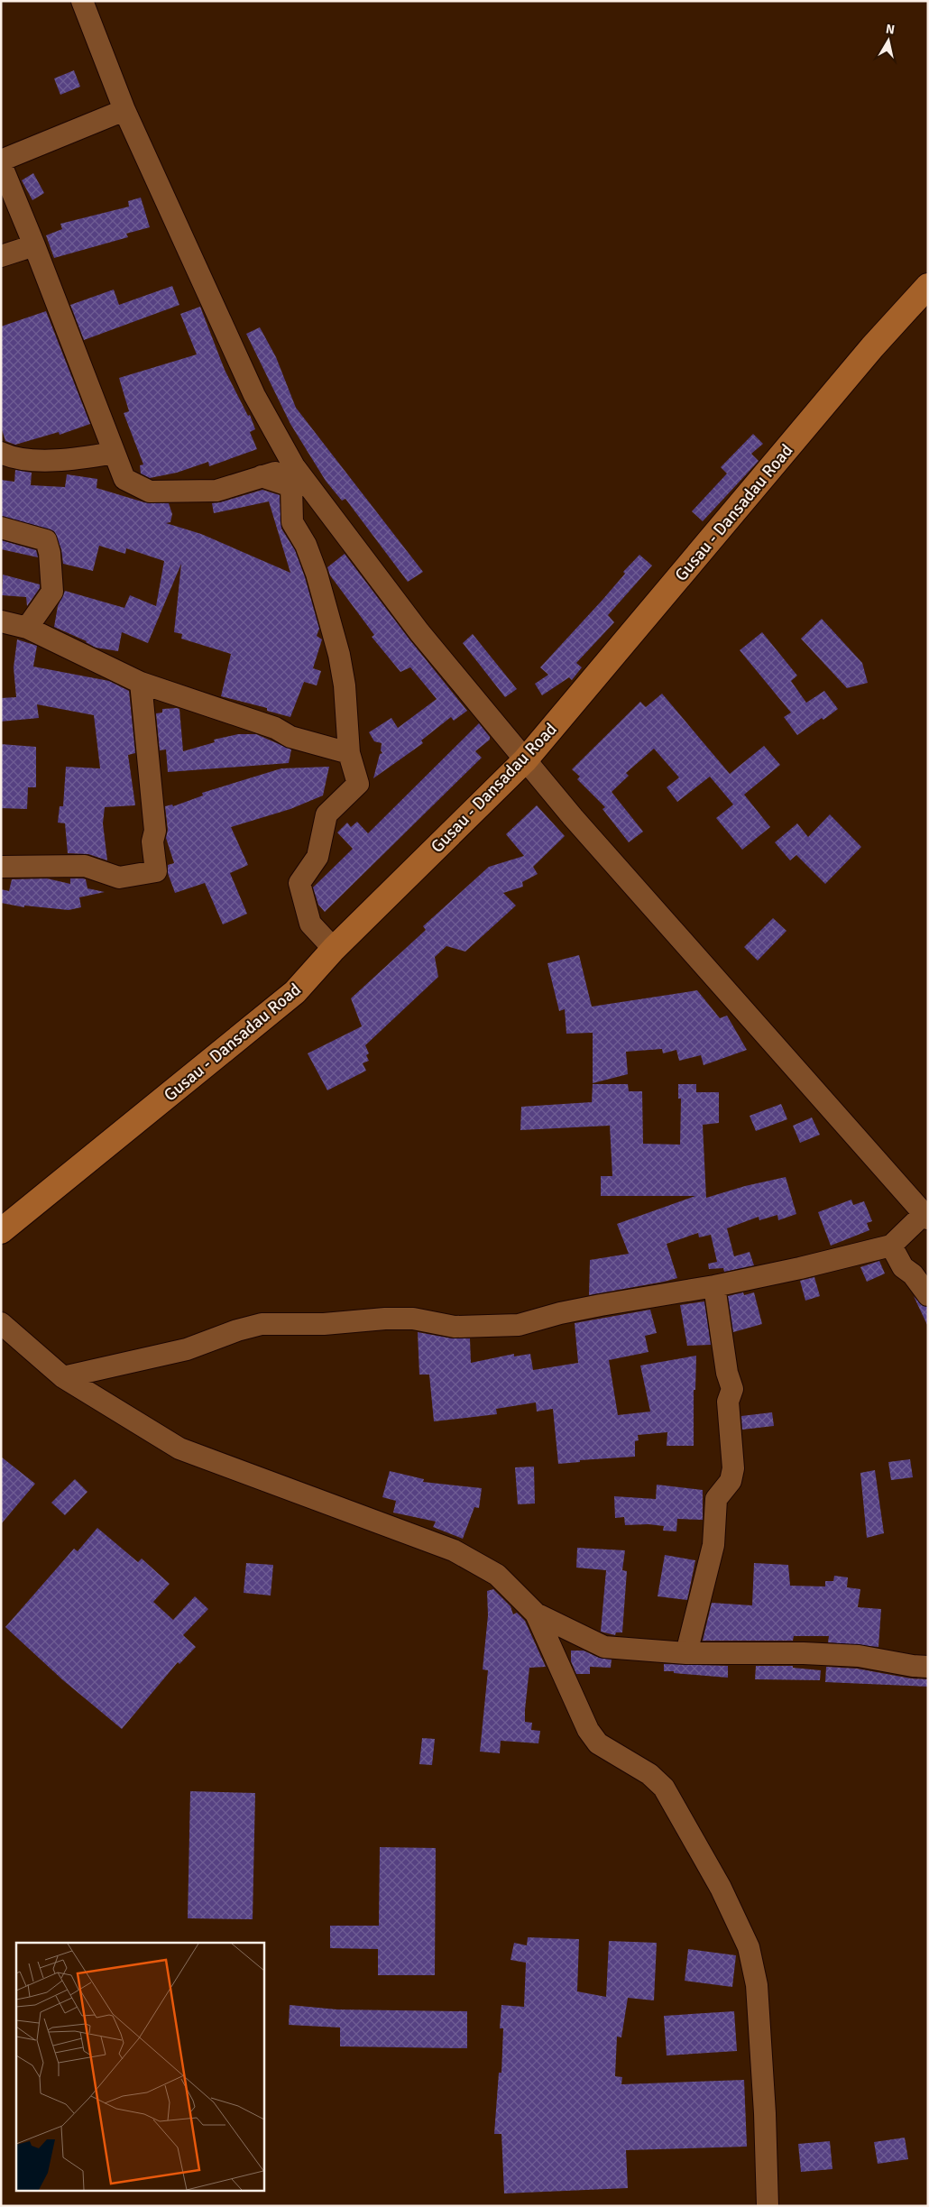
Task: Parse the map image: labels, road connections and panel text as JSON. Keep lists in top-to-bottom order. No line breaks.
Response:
{"streets":{"main road":["Gusau - Dansadau Road"]},"north":"top"}
